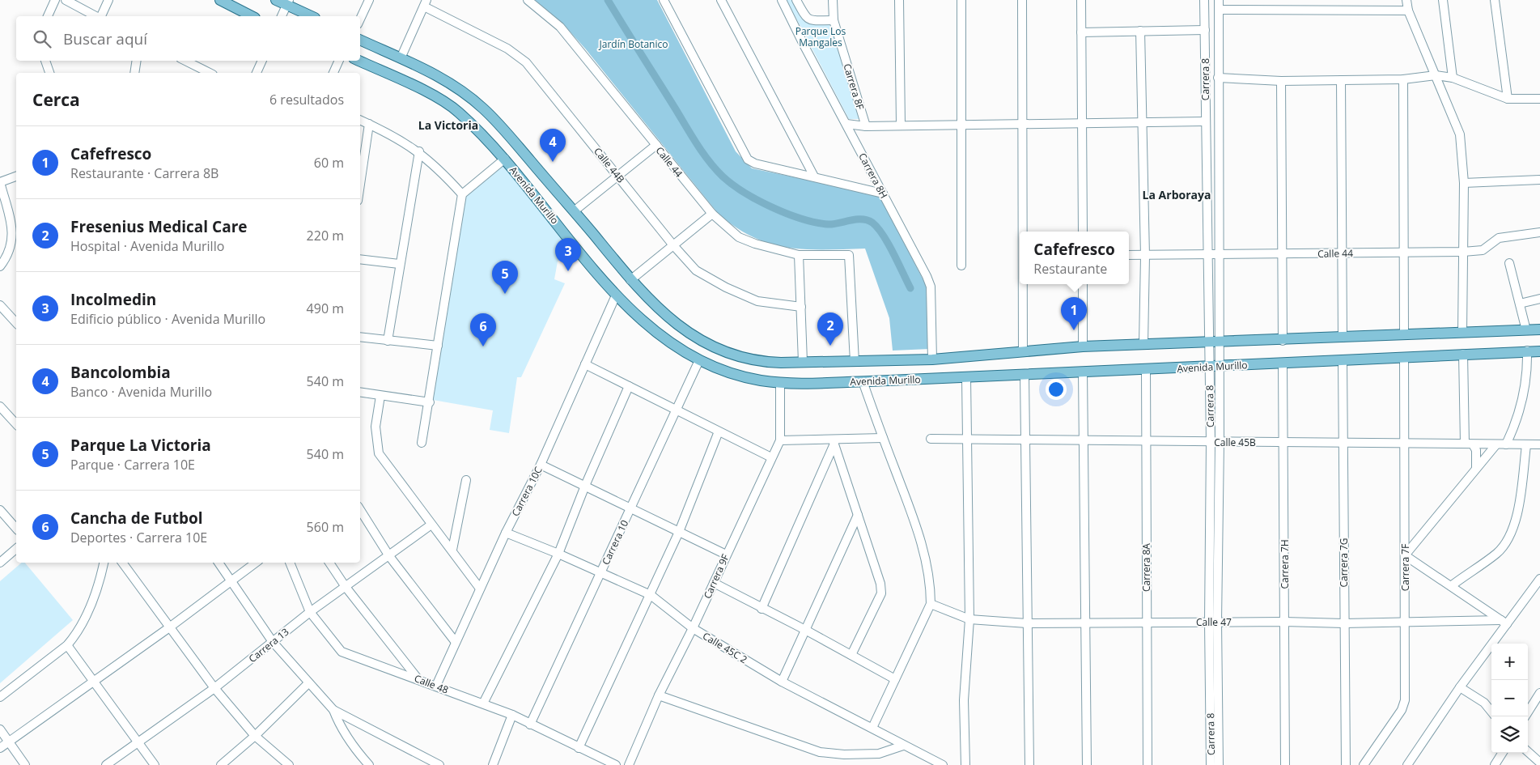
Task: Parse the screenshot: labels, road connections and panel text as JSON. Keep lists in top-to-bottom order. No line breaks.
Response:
{"streets":{"main road":["Avenida Murillo"],"street":["Carrera 8","Carrera 8F","Calle 44","Calle 44B","Carrera 8H","Calle 45B","Carrera 10C","Carrera 10","Carrera 7G","Carrera 7H","Carrera 8A","Carrera 7F","Carrera 9F","Calle 47","Carrera 13","Calle 45C 2","Calle 48"]},"crossings":[["Carrera 8","Calle 44"],["Carrera 8","Avenida Murillo"],["Carrera 8","Calle 45B"],["Carrera 8","Calle 47"],["Calle 44","Avenida Murillo"],["Carrera 8H","Avenida Murillo"],["Avenida Murillo","Carrera 10C"],["Avenida Murillo","Carrera 10"],["Avenida Murillo","Carrera 7G"],["Avenida Murillo","Carrera 7H"],["Avenida Murillo","Carrera 8A"],["Avenida Murillo","Carrera 7F"],["Avenida Murillo","Carrera 9F"],["Calle 45B","Carrera 7G"],["Calle 45B","Carrera 7H"],["Calle 45B","Carrera 8A"],["Calle 45B","Carrera 7F"],["Carrera 10C","Calle 45C 2"],["Carrera 10C","Calle 48"],["Carrera 10","Calle 45C 2"],["Carrera 10","Calle 48"],["Carrera 7G","Calle 47"],["Carrera 7H","Calle 47"],["Carrera 8A","Calle 47"],["Carrera 7F","Calle 47"],["Carrera 9F","Calle 45C 2"],["Carrera 13","Calle 48"]],"districts":["La Victoria","La Arboraya"],"parks":["Parque Los Mangales","Jardín Botanico"],"page":{"search":"Buscar aquí","heading":["Cerca","6 resultados"],"list":[{"mark":"1","name":"Cafefresco","note":"Restaurante · Carrera 8B","value":"60 m"},{"mark":"2","name":"Fresenius Medical Care","note":"Hospital · Avenida Murillo","value":"220 m"},{"mark":"3","name":"Incolmedin","note":"Edificio público · Avenida Murillo","value":"490 m"},{"mark":"4","name":"Bancolombia","note":"Banco · Avenida Murillo","value":"540 m"},{"mark":"5","name":"Parque La Victoria","note":"Parque · Carrera 10E","value":"540 m"},{"mark":"6","name":"Cancha de Futbol","note":"Deportes · Carrera 10E","value":"560 m"}],"pins":["4","3","5","1","2","6"],"popup":["Cafefresco","Restaurante"],"map_buttons":["+","−"]}}
